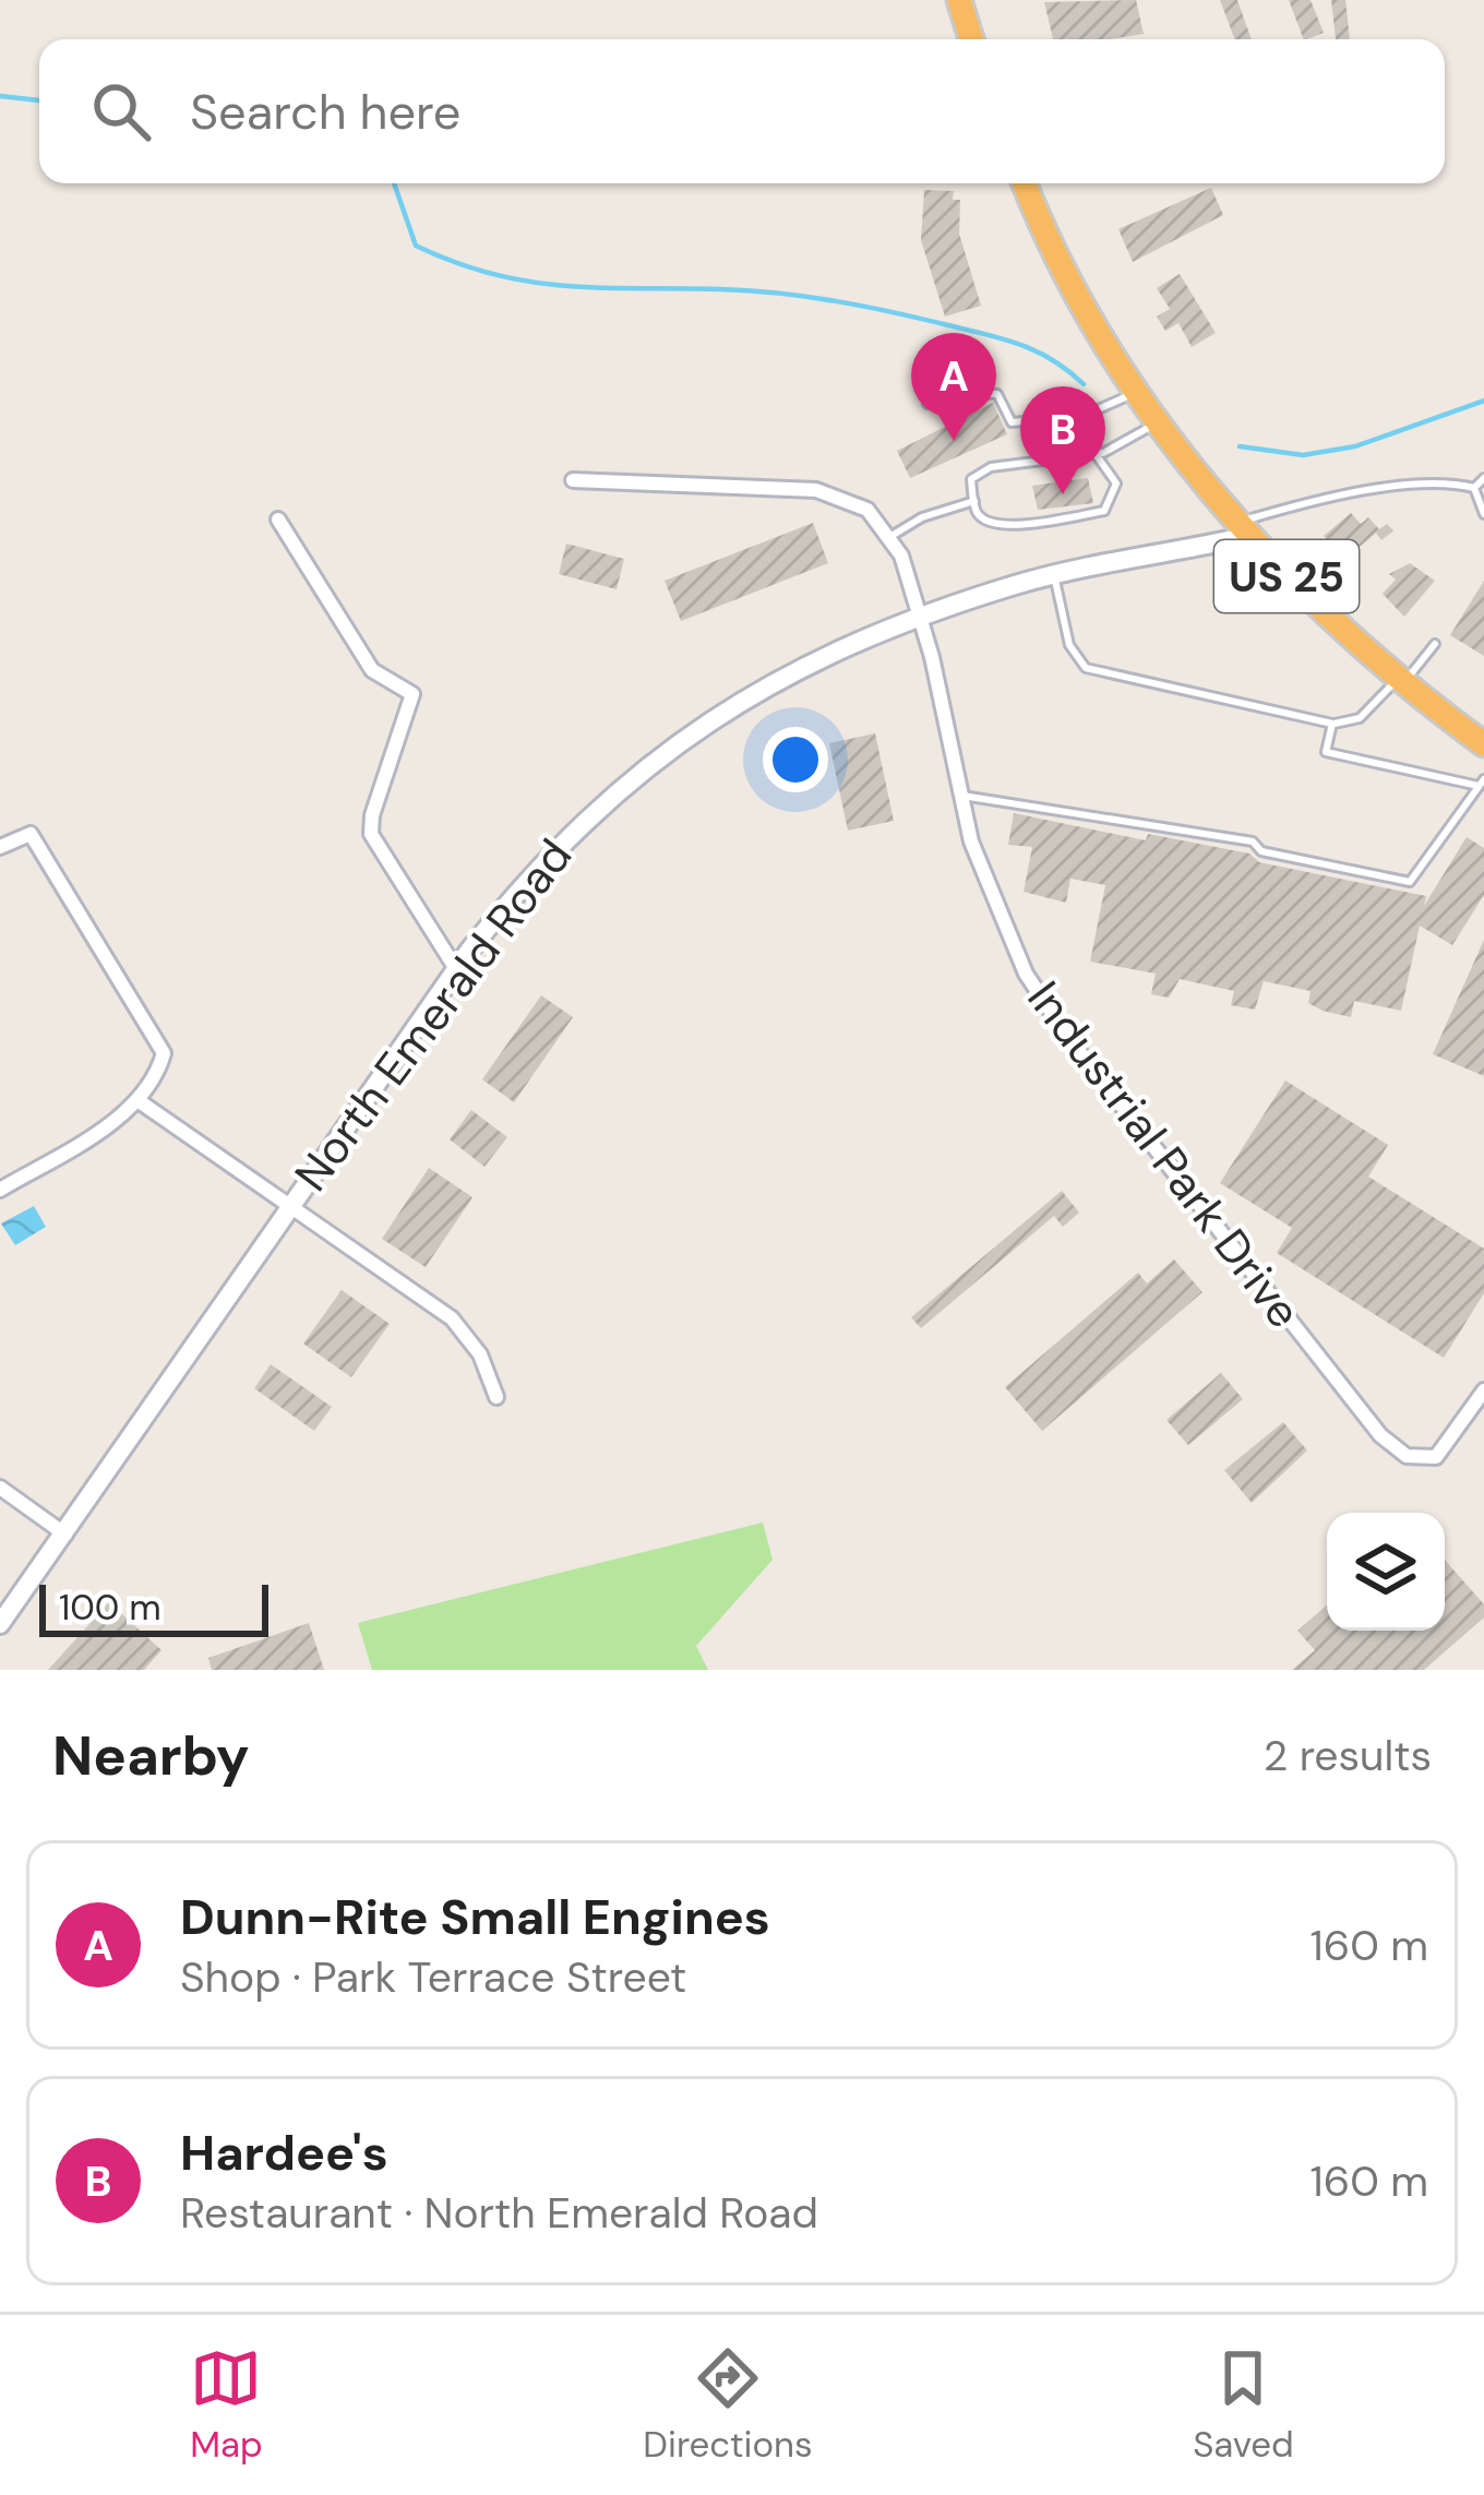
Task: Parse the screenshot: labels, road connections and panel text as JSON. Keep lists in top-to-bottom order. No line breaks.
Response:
{"streets":{"highway":["US 25"],"main road":["North Emerald Road"],"street":["Industrial Park Drive"]},"crossings":[["US 25","North Emerald Road"],["North Emerald Road","Industrial Park Drive"]],"scale_bar":"100 m","page":{"search":"Search here","pins":["A","B"],"scale":"100 m","heading":["Nearby","2 results"],"list":[{"mark":"A","name":"Dunn-Rite Small Engines","note":"Shop · Park Terrace Street","value":"160 m"},{"mark":"B","name":"Hardee's","note":"Restaurant · North Emerald Road","value":"160 m"}],"nav":["Map","Directions","Saved"]}}
